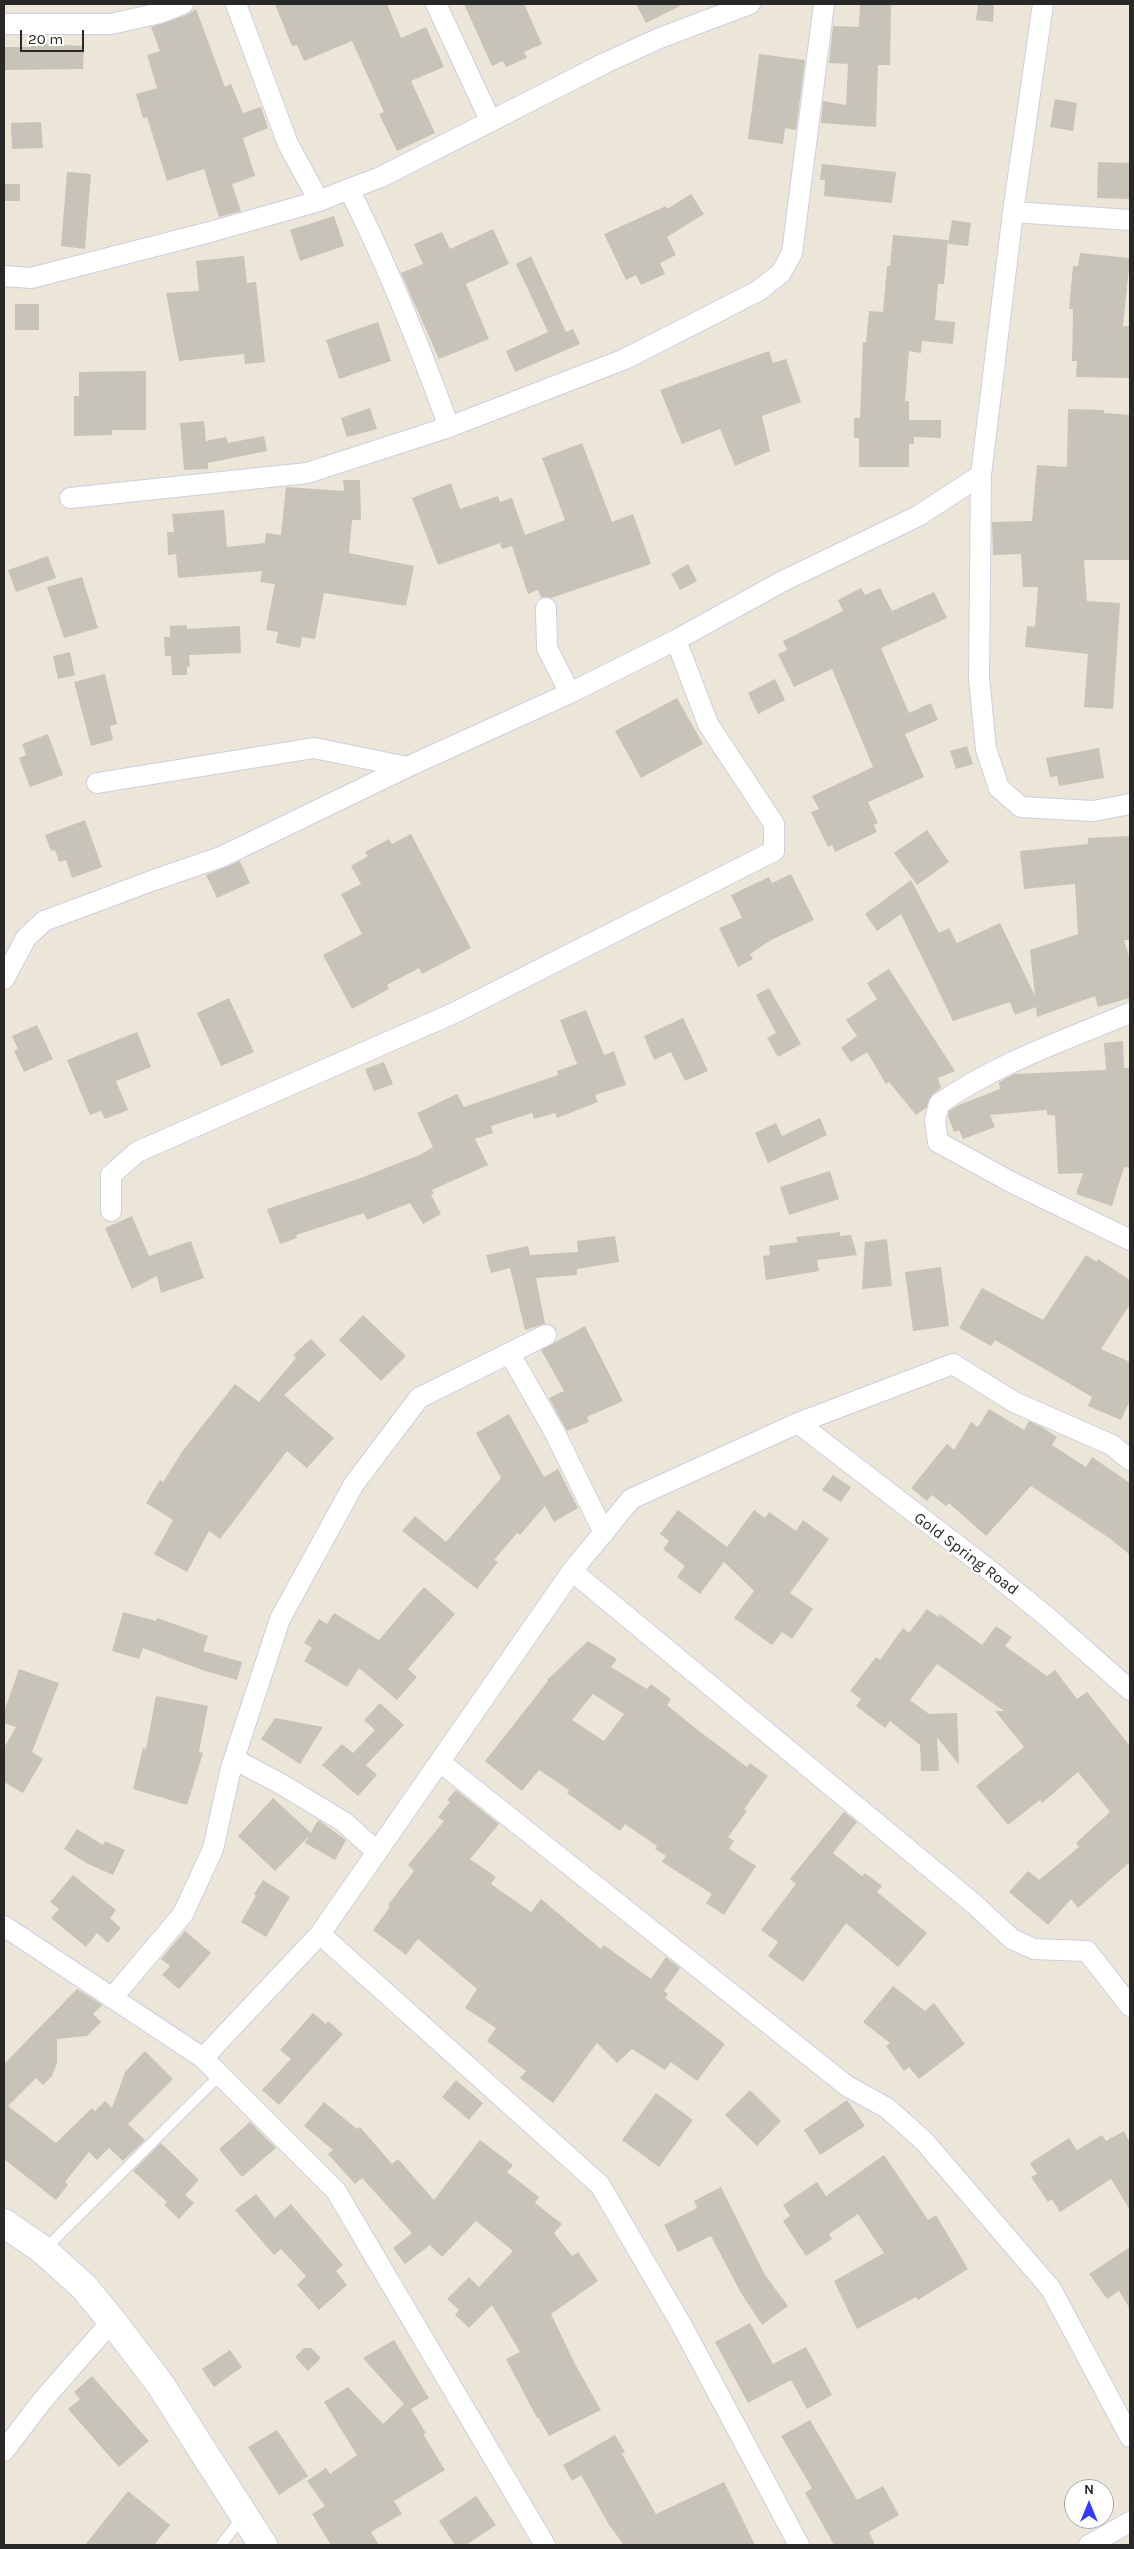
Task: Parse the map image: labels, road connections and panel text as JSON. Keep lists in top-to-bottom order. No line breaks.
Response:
{"streets":{"street":["Gold Spring Road"]},"scale_bar":"20 m","north":"top"}
